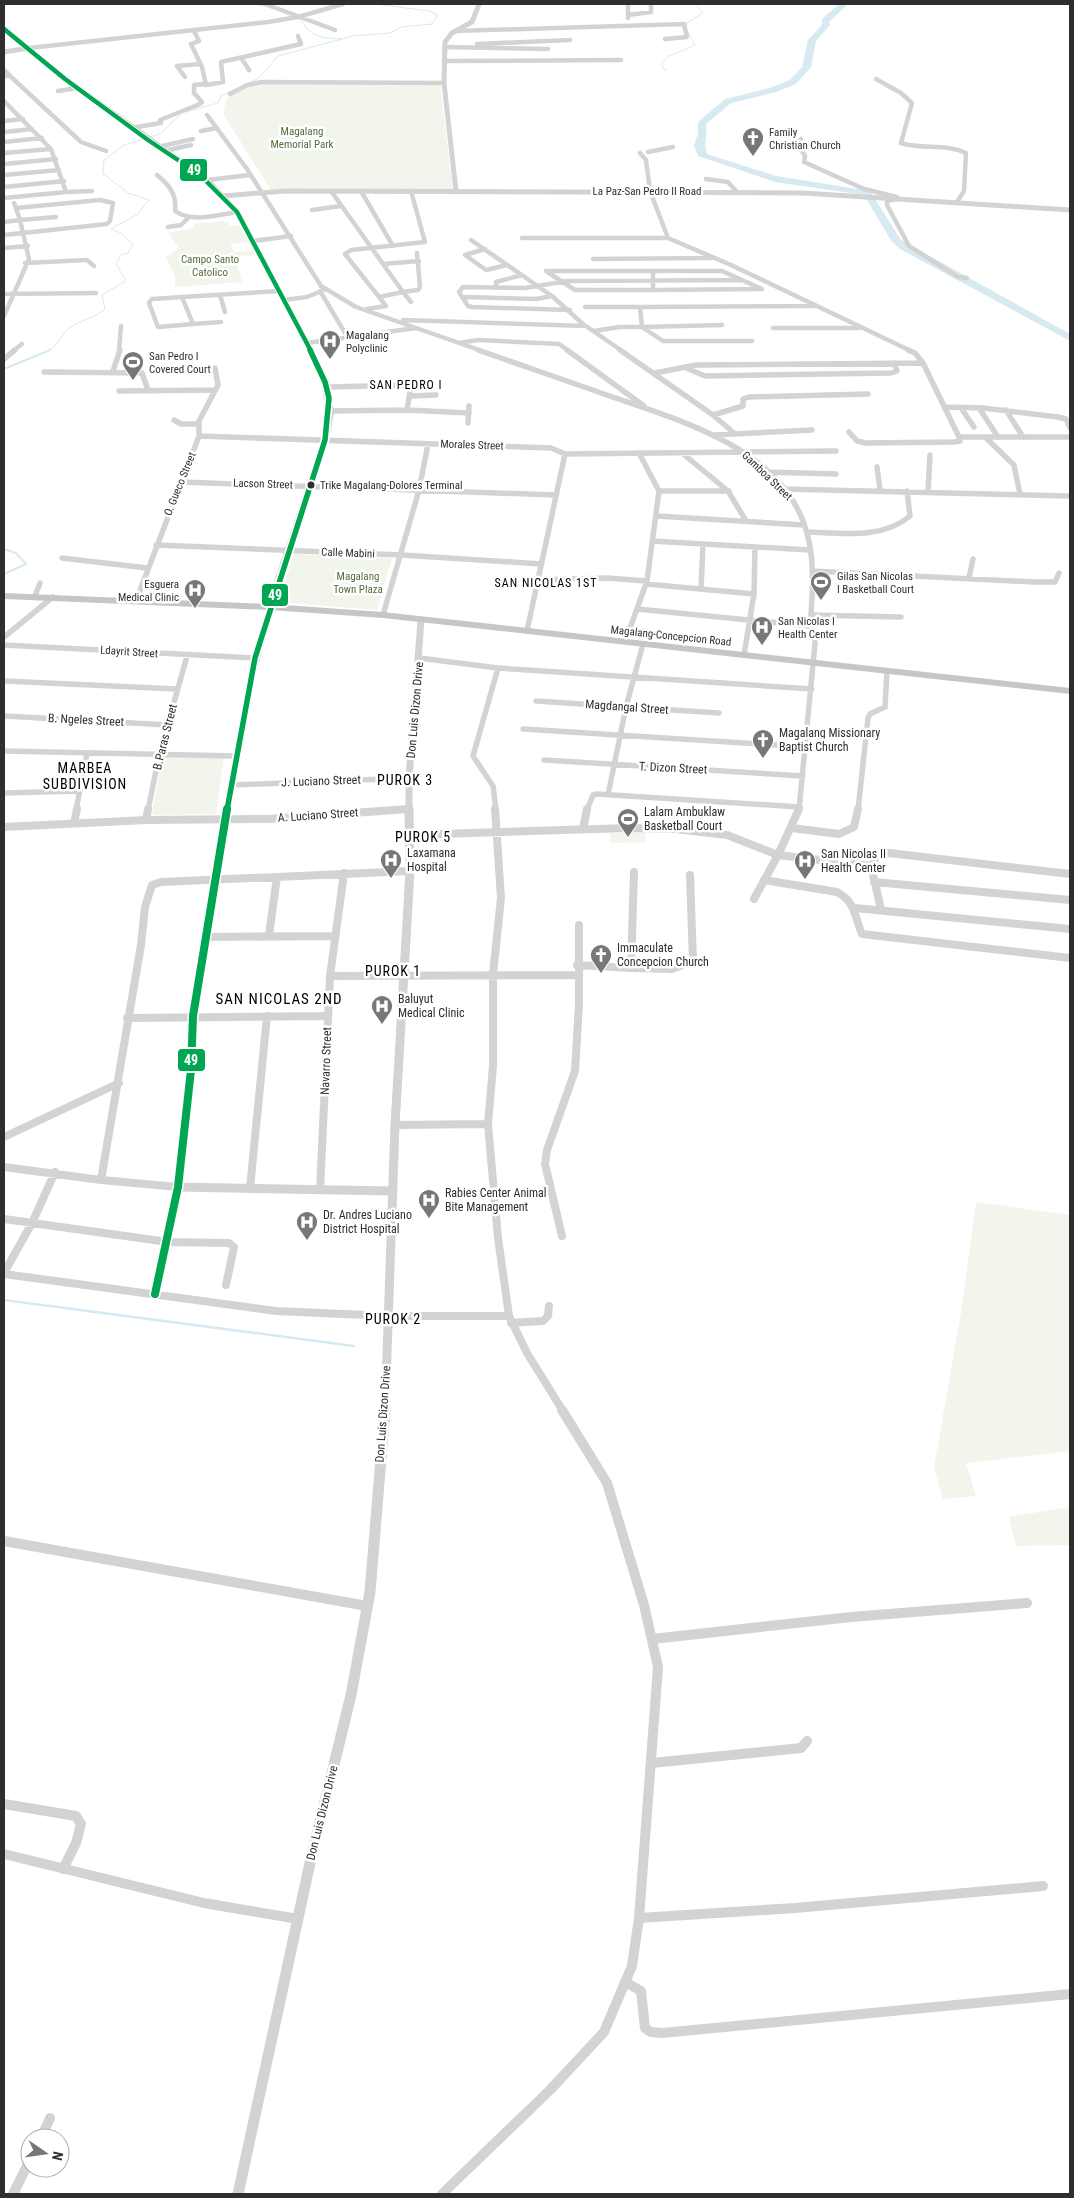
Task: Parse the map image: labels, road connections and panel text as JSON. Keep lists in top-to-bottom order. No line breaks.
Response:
{"streets":{"main road":["Magalang-Concepcion Road"],"street":["La Paz-San Pedro II Road","Morales Street","Gamboa Street","O. Gueco Street","Lacson Street","Calle Mabini","Ldayrit Street","Magdangal Street","Don Luis Dizon Drive","B. Ngeles Street","B.Paras Street","T. Dizon Street","J. Luciano Street","A. Luciano Street","Navarro Street"]},"crossings":[["Morales Street","Gamboa Street"],["Morales Street","O. Gueco Street"],["Gamboa Street","Magalang-Concepcion Road"],["Gamboa Street","T. Dizon Street"],["O. Gueco Street","Lacson Street"],["O. Gueco Street","Calle Mabini"],["O. Gueco Street","Magalang-Concepcion Road"],["Magalang-Concepcion Road","Don Luis Dizon Drive"],["Ldayrit Street","B.Paras Street"],["Don Luis Dizon Drive","J. Luciano Street"],["Don Luis Dizon Drive","A. Luciano Street"],["B. Ngeles Street","B.Paras Street"],["B.Paras Street","A. Luciano Street"]],"districts":["SAN PEDRO I","SAN NICOLAS 1ST","MARBEA SUBDIVISION","PUROK 3","PUROK 5","PUROK 1","SAN NICOLAS 2ND","PUROK 2"],"parks":["Magalang Memorial Park","Campo Santo Catolico","Magalang Town Plaza"],"places":{"church":["Family Christian Church","Magalang Missionary Baptist Church","Immaculate Concepcion Church"],"hospital":["Magalang Polyclinic","Esguera Medical Clinic","San Nicolas I Health Center","Laxamana Hospital","San Nicolas II Health Center","Baluyut Medical Clinic","Rabies Center Animal Bite Management","Dr. Andres Luciano District Hospital"],"sports":["San Pedro I Covered Court","Gilas San Nicolas I Basketball Court","Lalam Ambuklaw Basketball Court"],"other":["Trike Magalang-Dolores Terminal"]},"lines":["transit line 49"],"north":"right"}
